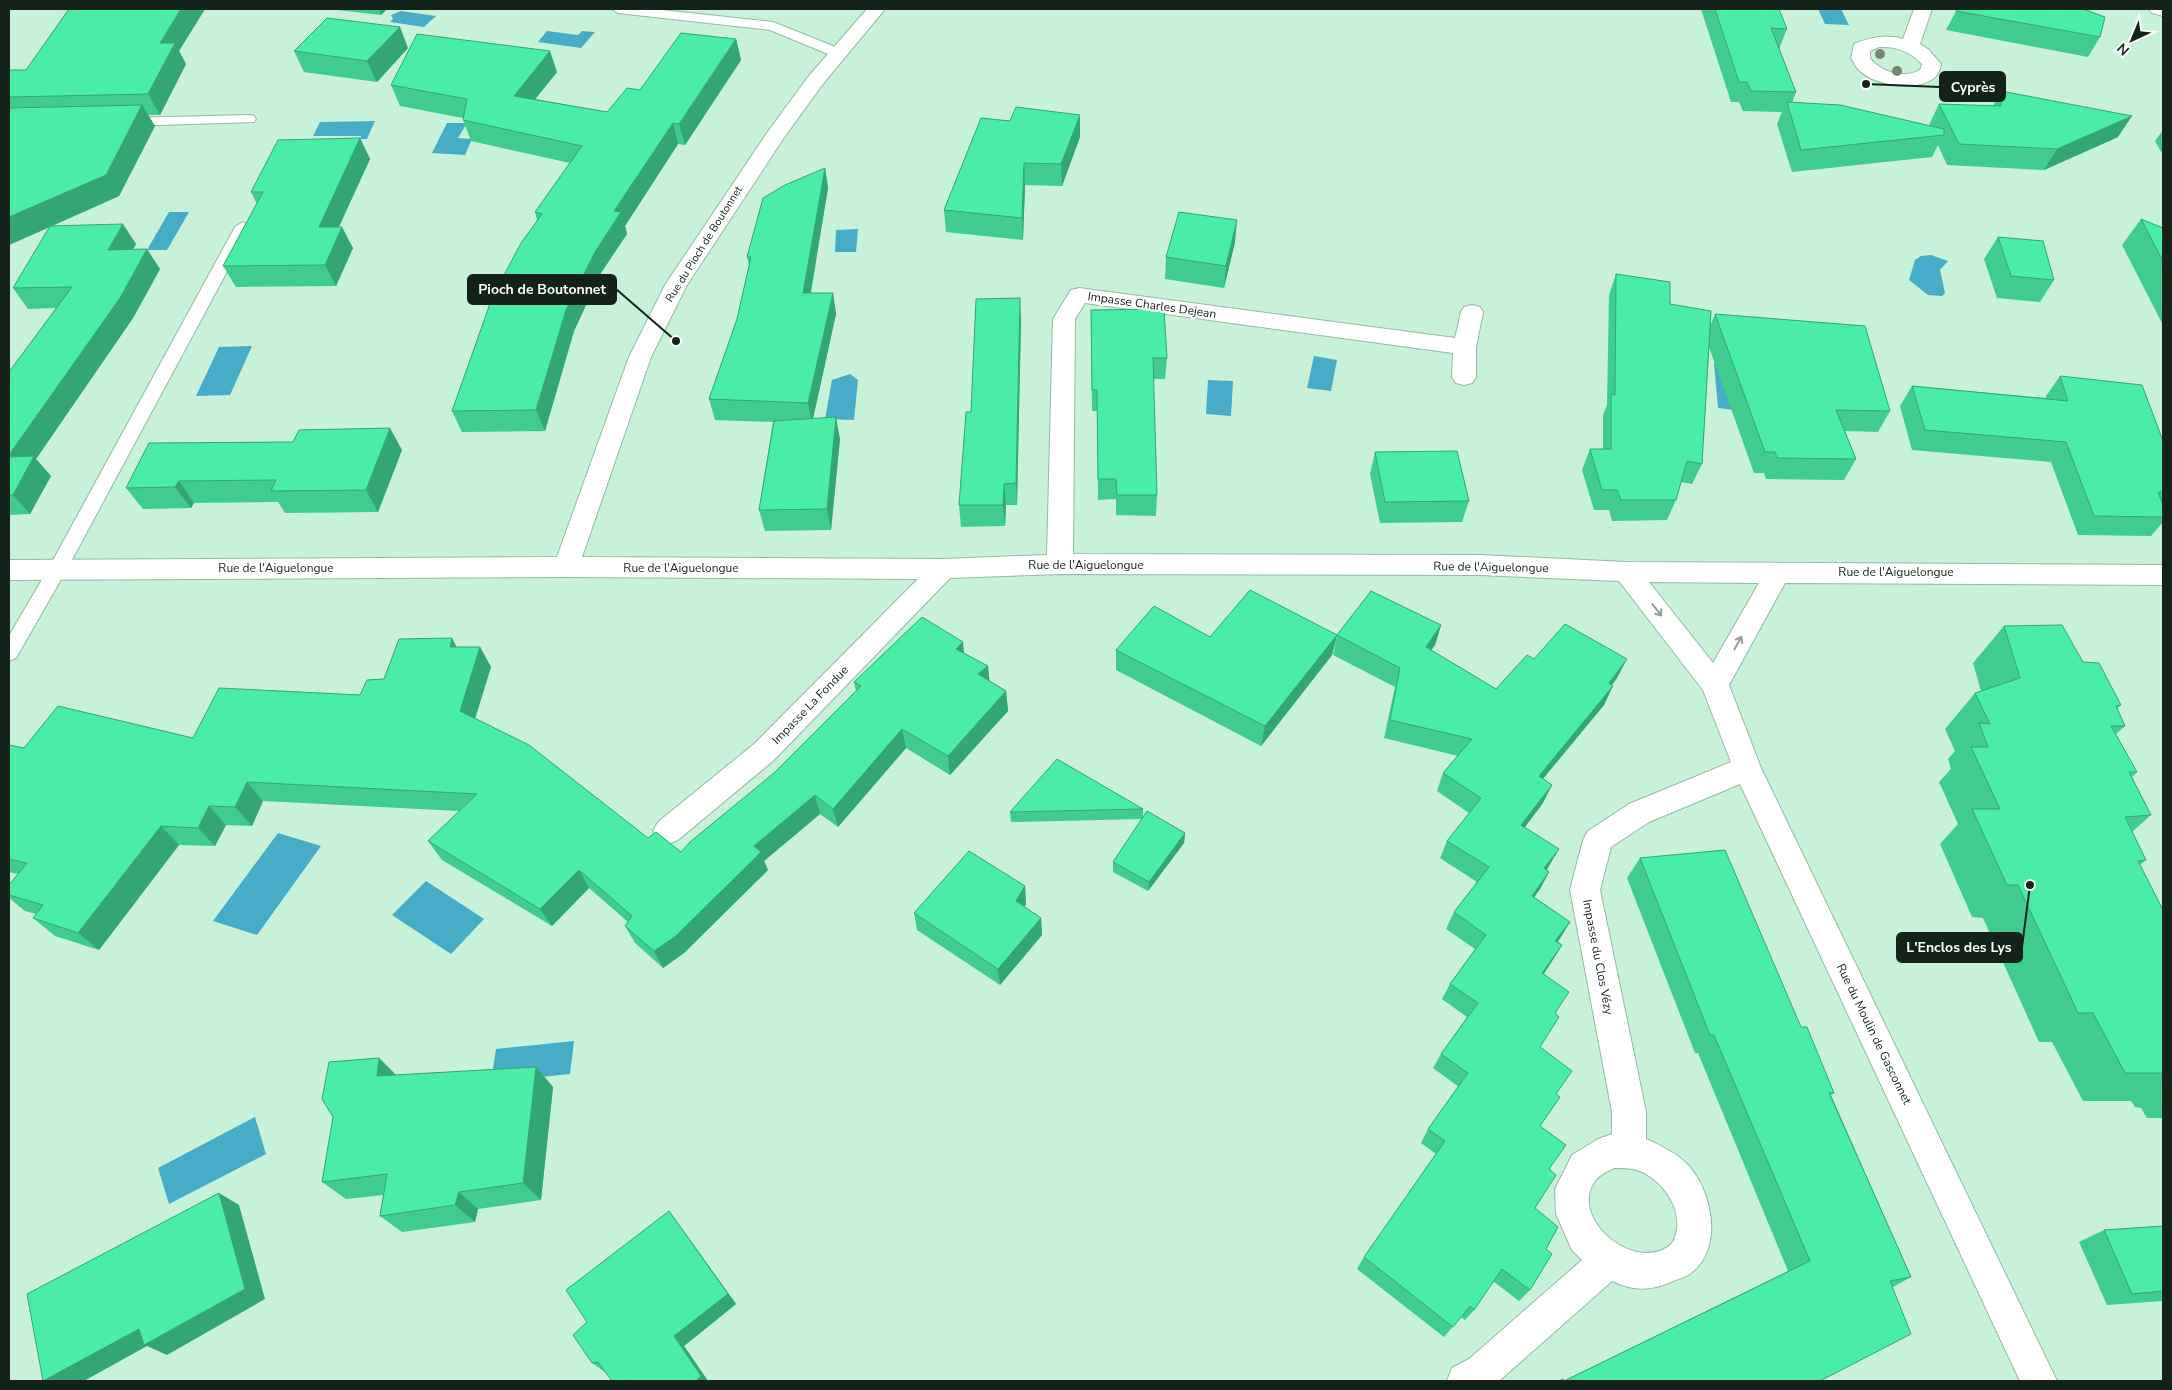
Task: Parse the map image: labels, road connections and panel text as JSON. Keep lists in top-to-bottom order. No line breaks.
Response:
{"streets":{"street":["Rue du Pioch de Boutonnet","Impasse Charles Dejean","Rue de l'Aiguelongue","Impasse La Fondue","Impasse du Clos Vézy","Rue du Moulin de Gasconnet"]},"crossings":[["Rue du Pioch de Boutonnet","Rue de l'Aiguelongue"],["Impasse Charles Dejean","Rue de l'Aiguelongue"],["Rue de l'Aiguelongue","Impasse La Fondue"],["Rue de l'Aiguelongue","Rue du Moulin de Gasconnet"],["Impasse du Clos Vézy","Rue du Moulin de Gasconnet"]],"places":["Cyprès","Pioch de Boutonnet","L'Enclos des Lys"],"north":"bottom left"}
